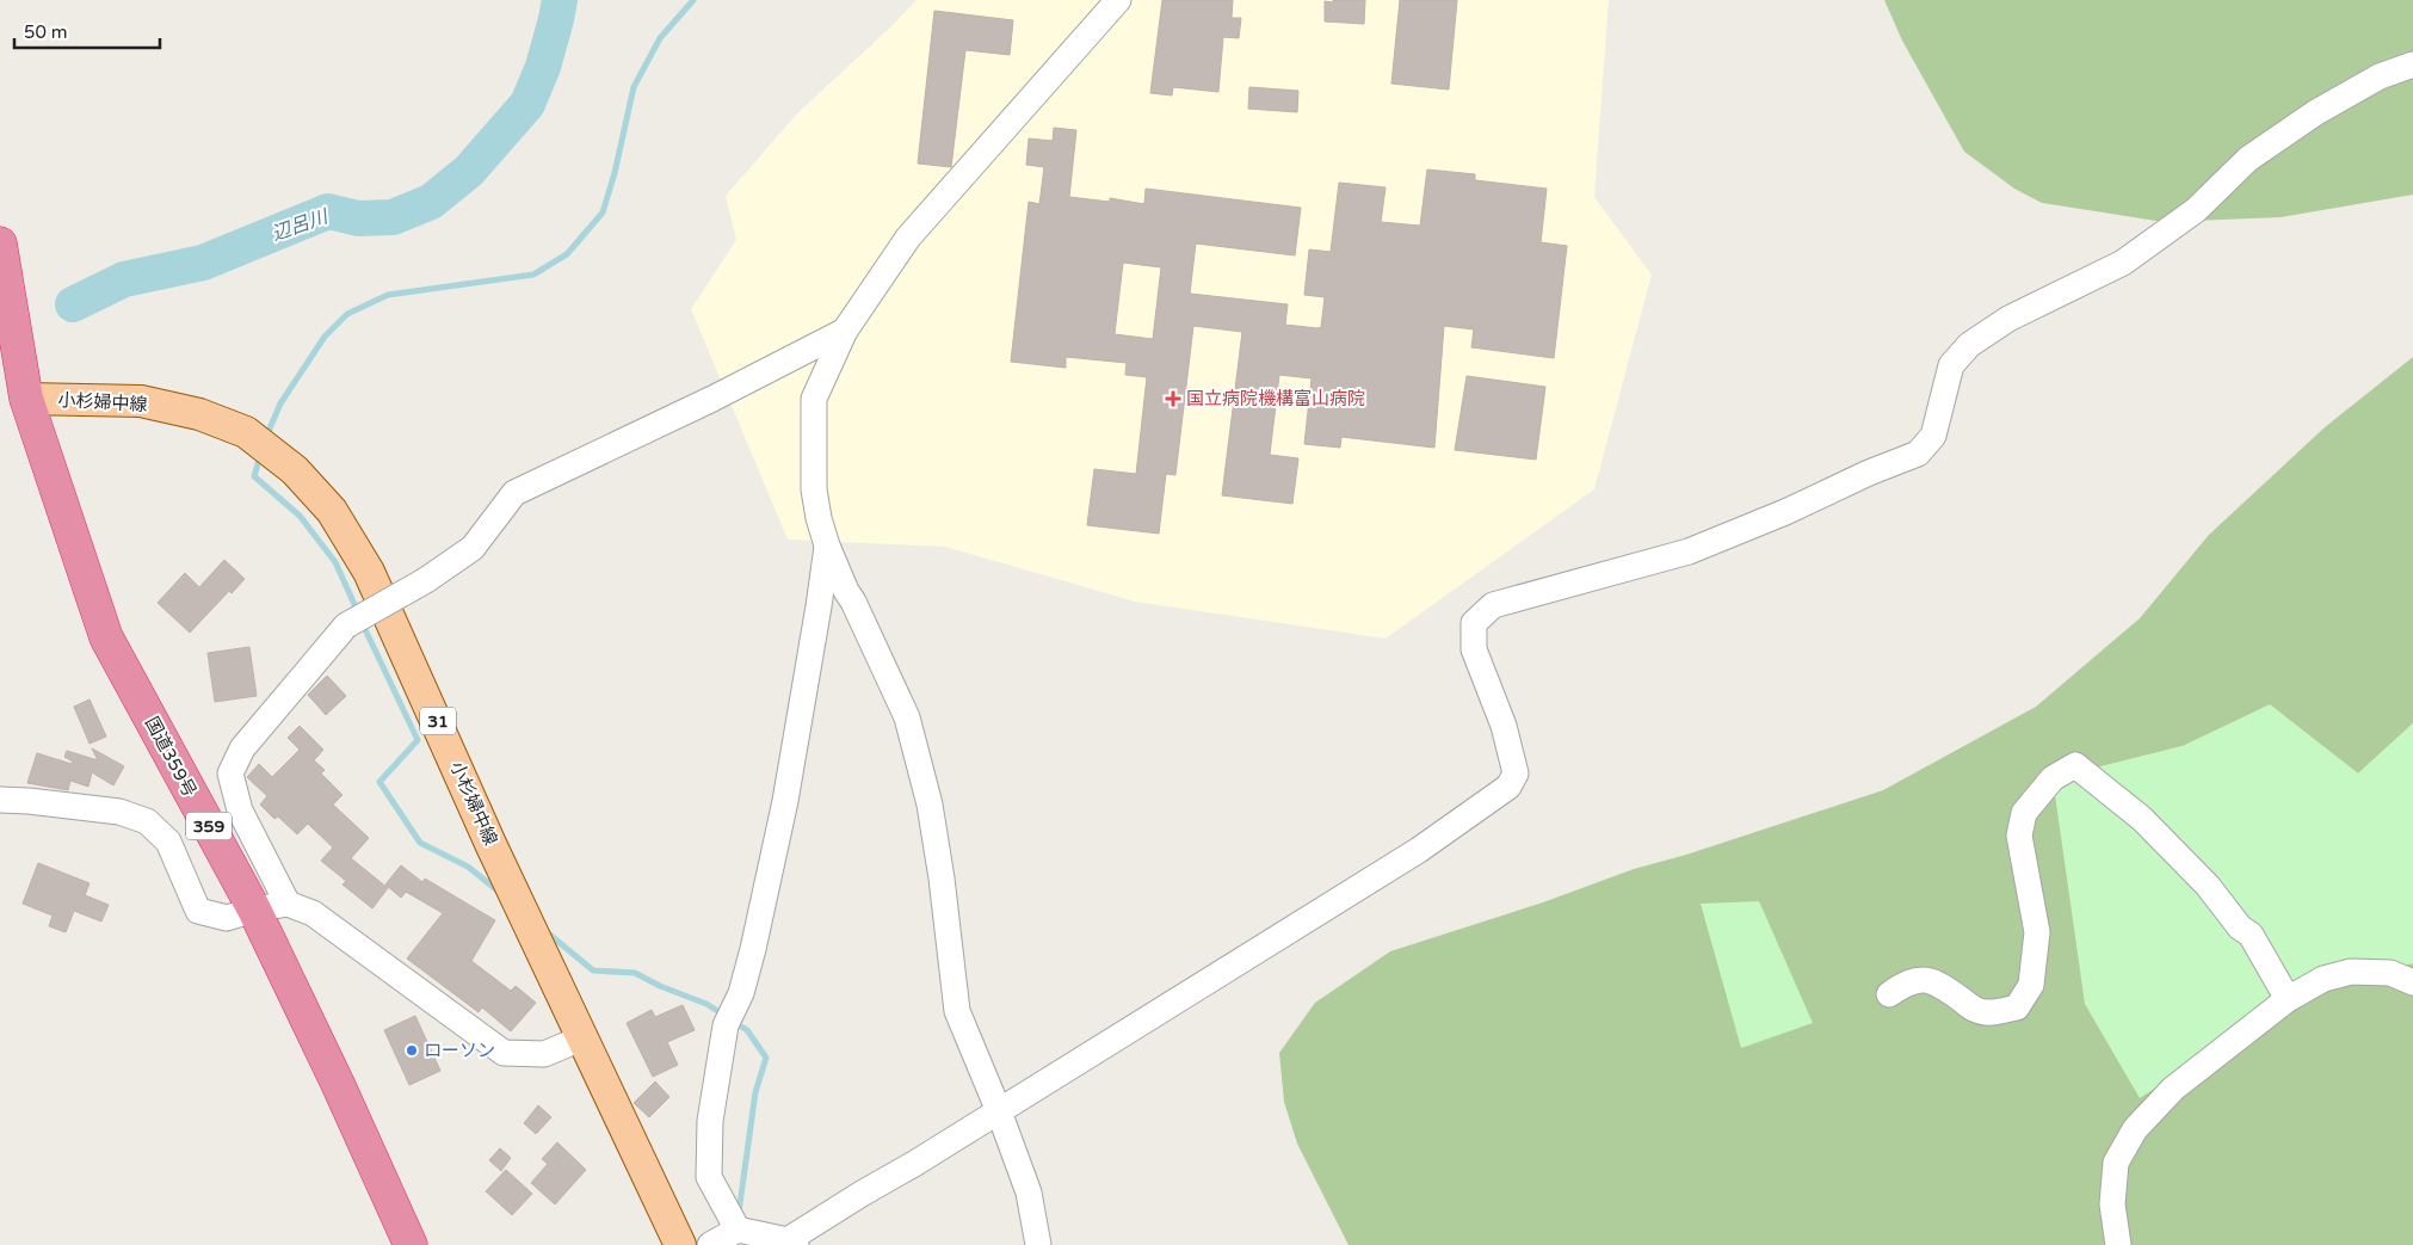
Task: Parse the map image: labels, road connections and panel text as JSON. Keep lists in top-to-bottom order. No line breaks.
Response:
{"streets":{"highway":["国道359号","359"],"main road":["小杉婦中線","31"]},"crossings":[["小杉婦中線","国道359号"]],"water":["辺呂川"],"places":{"health":["国立病院機構富山病院"],"other":["ローソン"]},"scale_bar":"50 m"}
